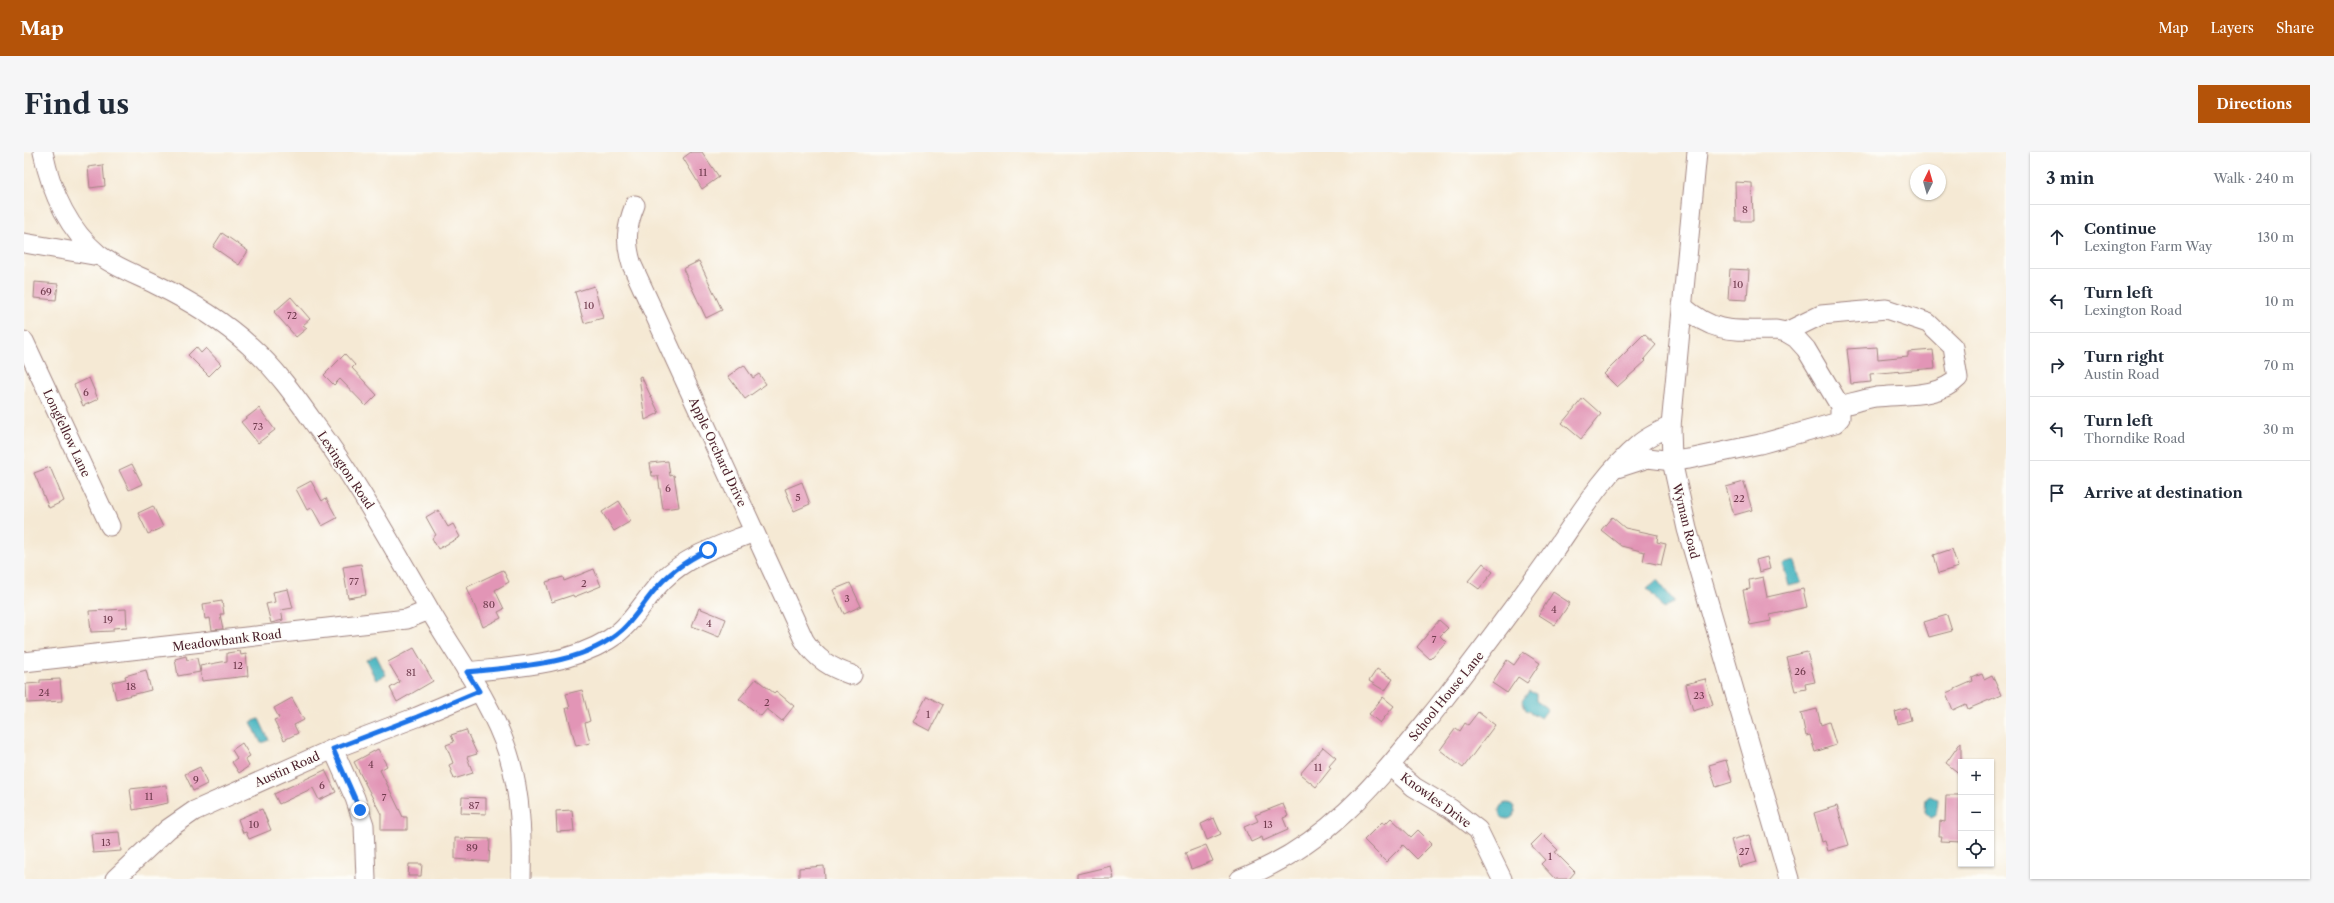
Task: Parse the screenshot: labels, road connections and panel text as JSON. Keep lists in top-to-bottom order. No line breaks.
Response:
{"streets":{"street":["Longfellow Lane","Apple Orchard Drive","Lexington Road","Wyman Road","Meadowbank Road","School House Lane","Austin Road","Knowles Drive"]},"crossings":[["Lexington Road","Meadowbank Road"],["Lexington Road","Austin Road"],["Wyman Road","School House Lane"],["School House Lane","Knowles Drive"]],"house_numbers":["11","8","10","69","10","72","6","73","6","5","22","77","2","3","80","4","19","4","7","12","26","81","18","24","23","2","1","4","11","9","6","11","7","87","10","13","13","89","27","1"],"north":"top","page":{"header":"Map","nav":["Map","Layers","Share"],"buttons":"Directions","title":"Find us","heading":["3 min","Walk · 240 m"],"list":[["Continue","Lexington Farm Way","130 m"],["Turn left","Lexington Road","10 m"],["Turn right","Austin Road","70 m"],["Turn left","Thorndike Road","30 m"],"Arrive at destination"],"map_buttons":["+","−"]}}
